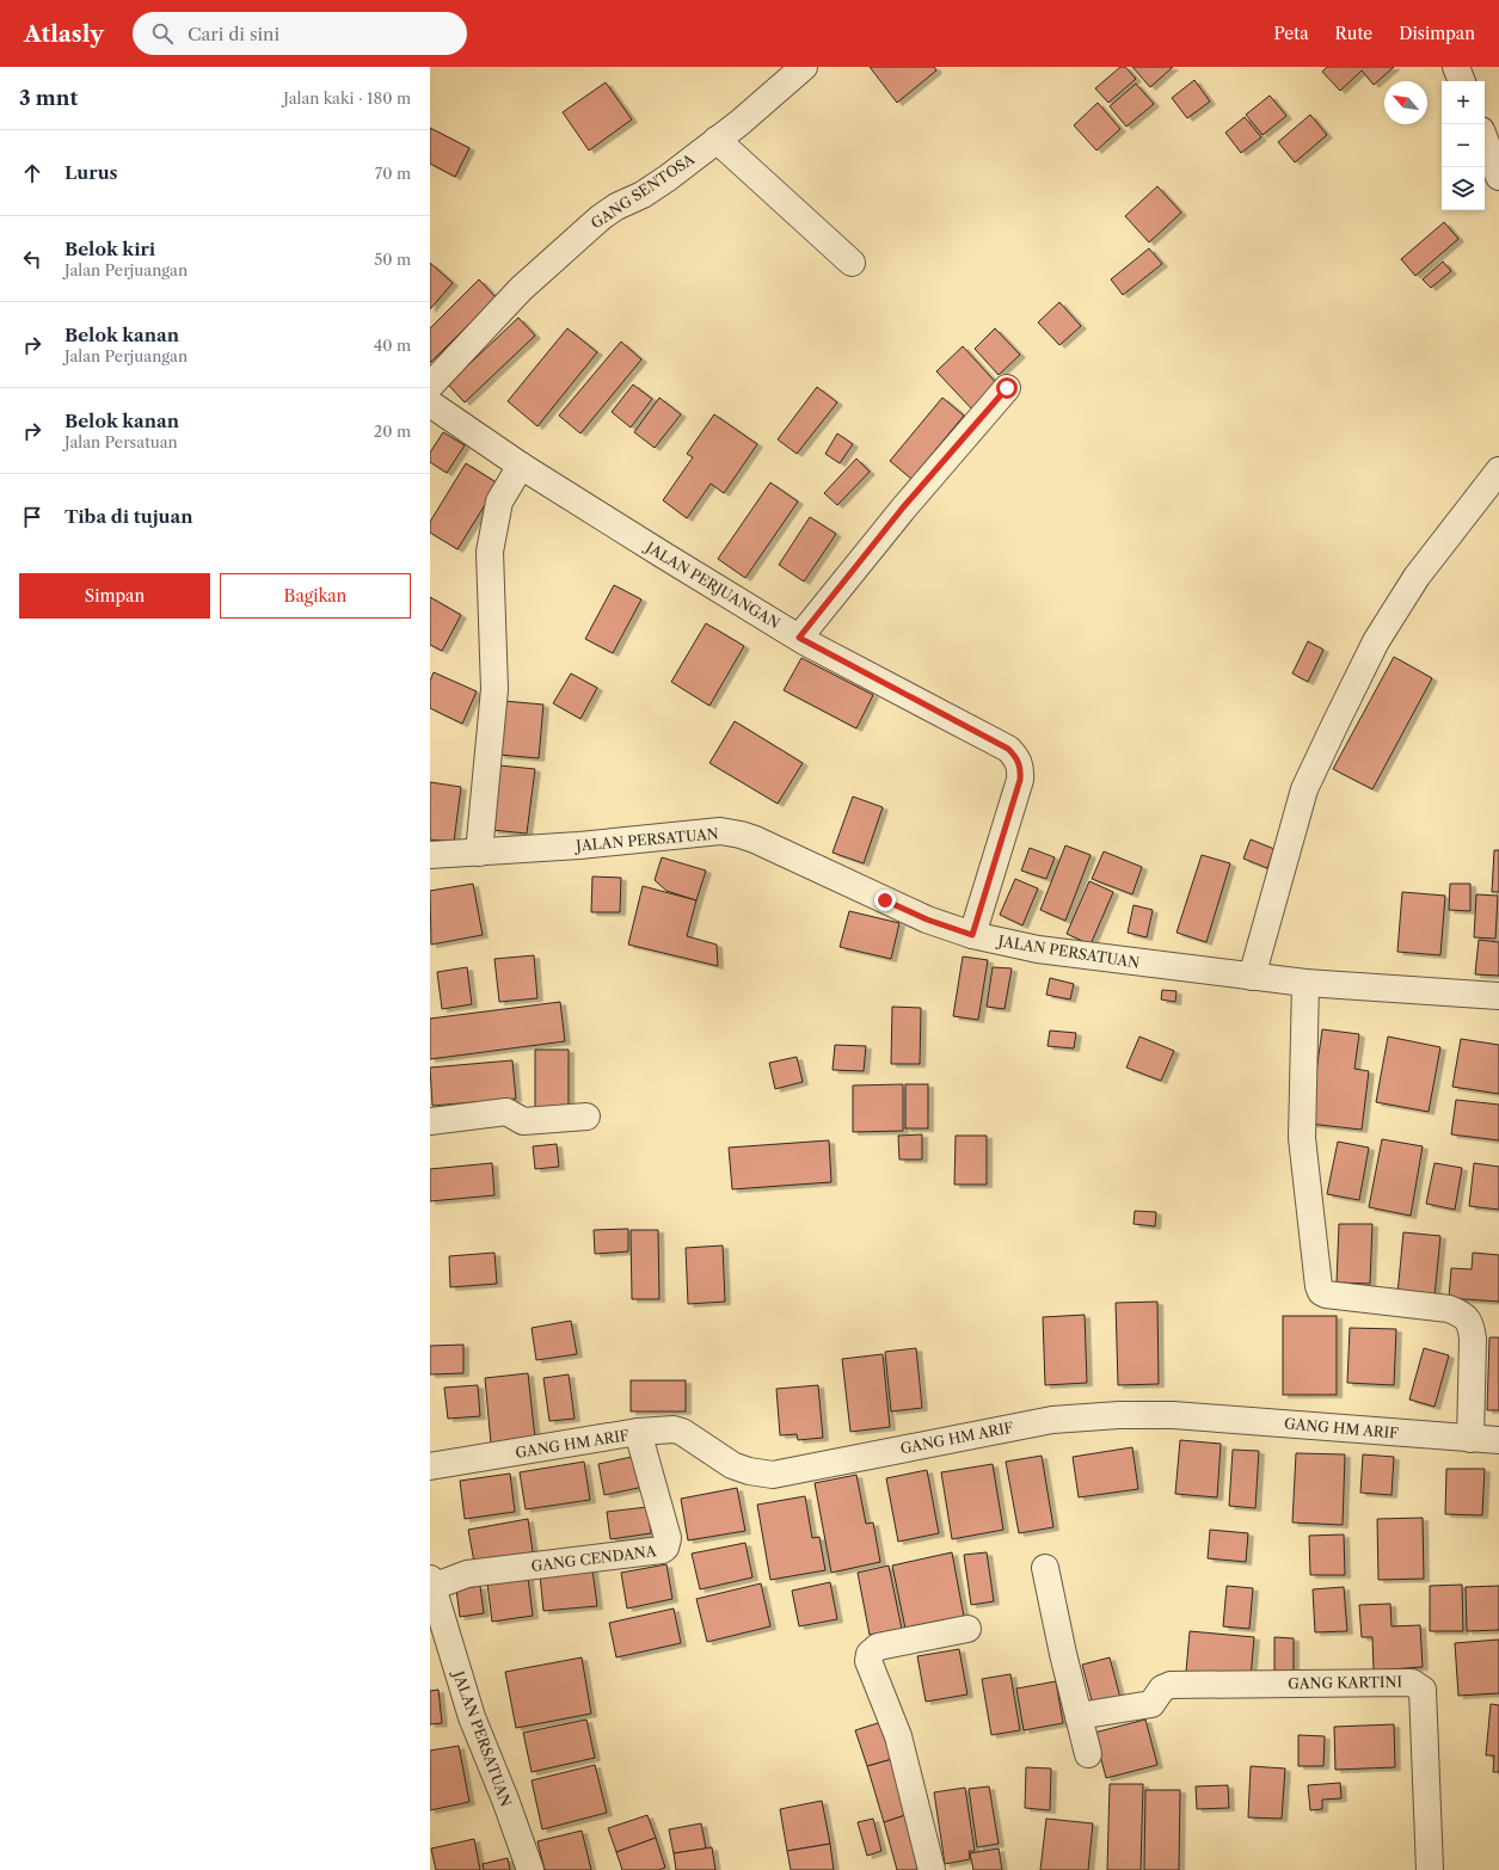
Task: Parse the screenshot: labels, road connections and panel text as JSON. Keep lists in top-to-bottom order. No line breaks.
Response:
{"streets":{"street":["GANG SENTOSA","JALAN PERJUANGAN","JALAN PERSATUAN","GANG HM ARIF","GANG CENDANA","GANG KARTINI"]},"crossings":[["JALAN PERJUANGAN","JALAN PERSATUAN"],["JALAN PERSATUAN","GANG CENDANA"],["GANG HM ARIF","GANG CENDANA"]],"north":"top left","page":{"header":"Atlasly","search":"Cari di sini","nav":["Peta","Rute","Disimpan"],"heading":["3 mnt","Jalan kaki · 180 m"],"map_buttons":["+","−"],"list":[["Lurus","70 m"],["Belok kiri","Jalan Perjuangan","50 m"],["Belok kanan","Jalan Perjuangan","40 m"],["Belok kanan","Jalan Persatuan","20 m"],"Tiba di tujuan"],"buttons":["Simpan","Bagikan"]}}
